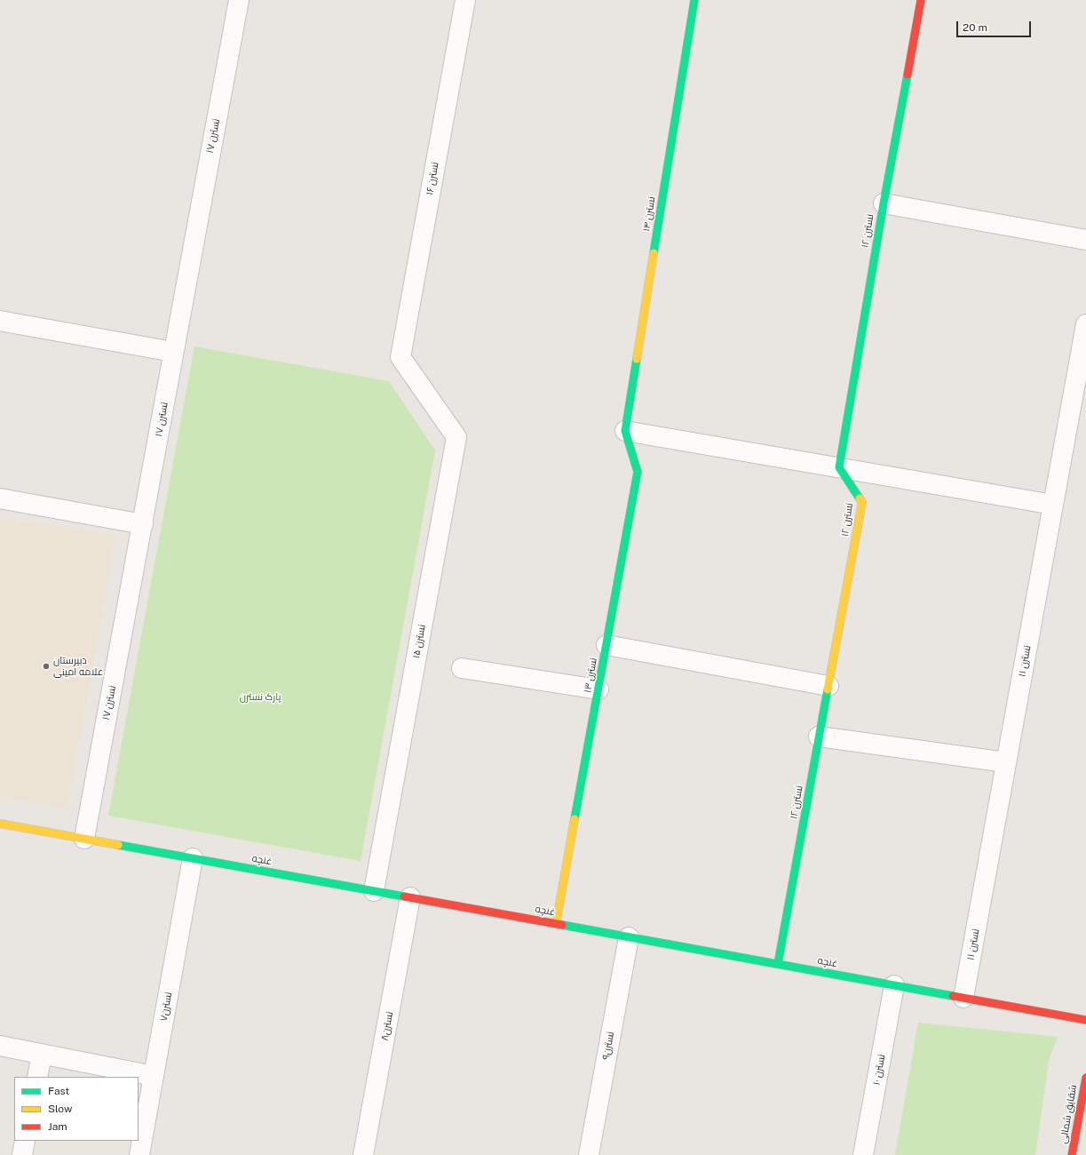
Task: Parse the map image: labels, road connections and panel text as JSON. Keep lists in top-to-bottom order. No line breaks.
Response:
{"streets":{"street":["نسترن ۱۷","نسترن ۱۶","نسترن ۱۴","نسترن ۱۲","نسترن ۱۵","نسترن ۱۱","نسترن ۱۳","غنچه","نسترن۷","نسترن۸","نسترن۹","نسترن ۱۰","شقایق شمالی"]},"crossings":[["نسترن ۱۷","غنچه"],["نسترن ۱۶","نسترن ۱۵"],["نسترن ۱۴","نسترن ۱۳"],["نسترن ۱۲","غنچه"],["نسترن ۱۵","غنچه"],["نسترن ۱۱","غنچه"],["نسترن ۱۳","غنچه"],["غنچه","نسترن۷"],["غنچه","نسترن۸"],["غنچه","نسترن۹"],["غنچه","نسترن ۱۰"]],"parks":["پارک نسترن"],"places":["دبیرستان علامه امینی"],"legend":["Fast","Slow","Jam"],"scale_bar":"20 m"}
